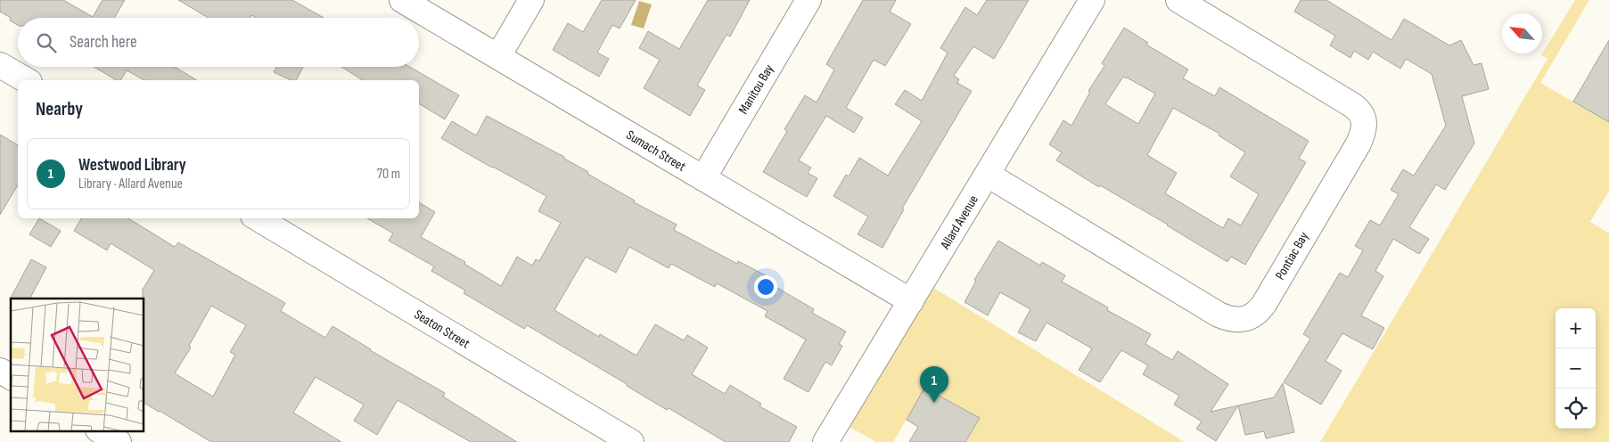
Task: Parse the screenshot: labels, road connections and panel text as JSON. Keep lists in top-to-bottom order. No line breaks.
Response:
{"streets":{"street":["Manitou Bay","Sumach Street","Allard Avenue","Pontiac Bay","Seaton Street"]},"crossings":[["Manitou Bay","Sumach Street"],["Sumach Street","Allard Avenue"],["Allard Avenue","Pontiac Bay"]],"north":"top left","page":{"search":"Search here","heading":"Nearby","list":[{"mark":"1","name":"Westwood Library","note":"Library · Allard Avenue","value":"70 m"}],"map_buttons":["+","−"],"pins":"1"}}
